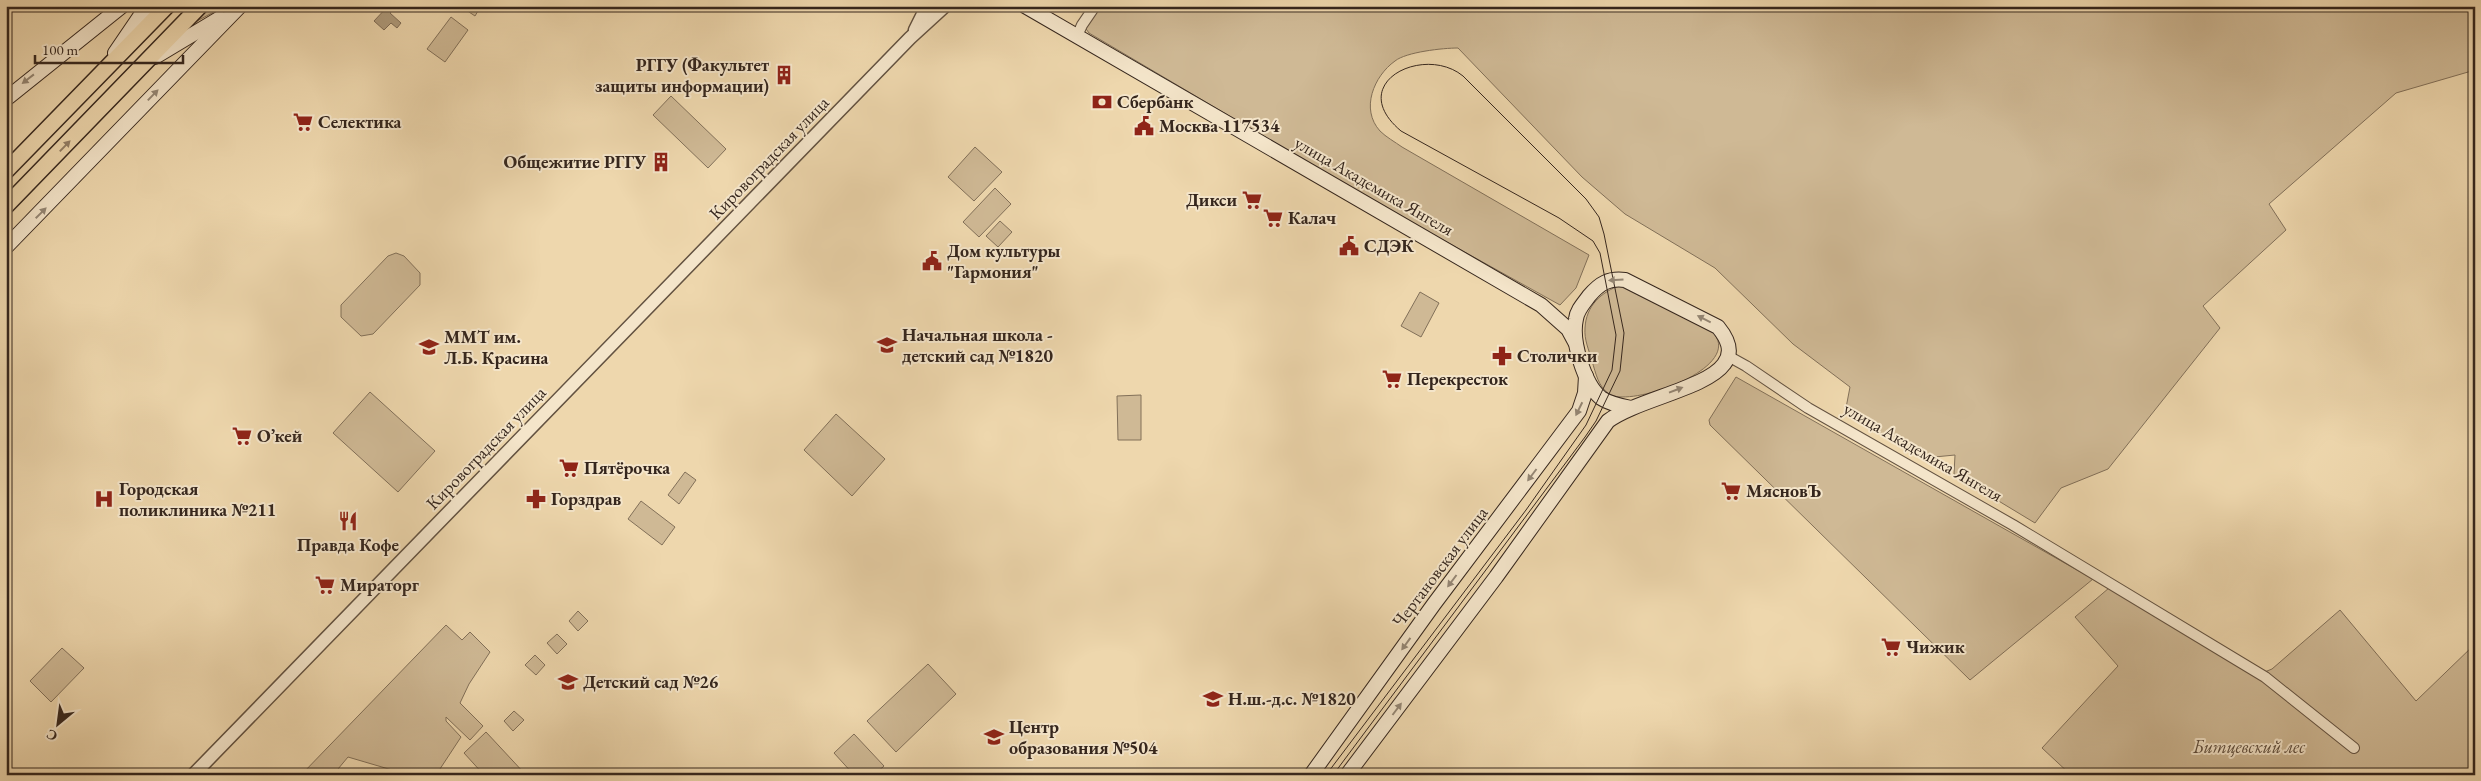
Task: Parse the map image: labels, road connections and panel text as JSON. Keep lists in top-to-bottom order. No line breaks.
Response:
{"streets":{"main road":["улица Академика Янгеля","Чертановская улица"],"street":["Кировоградская улица"]},"crossings":[["улица Академика Янгеля","Чертановская улица"]],"parks":["Битцевский лес"],"places":{"building":["РГГУ (Факультет защиты информации)","Общежитие РГГУ"],"bank":["Сбербанк"],"supermarket":["Селектика","Дикси","Калач","Перекресток","О’кей","Пятёрочка","МясновЪ","Мираторг","Чижик"],"public building":["Москва 117534","СДЭК","Дом культуры \"Гармония\""],"school or university":["Начальная школа - детский сад №1820","ММТ им. Л.Б. Красина","Детский сад №26","Н.ш.-д.с. №1820","Центр образования №504"],"pharmacy":["Столички","Горздрав"],"hospital":["Городская поликлиника №211"],"restaurant":["Правда Кофе"]},"scale_bar":"100 m","north":"bottom left"}
